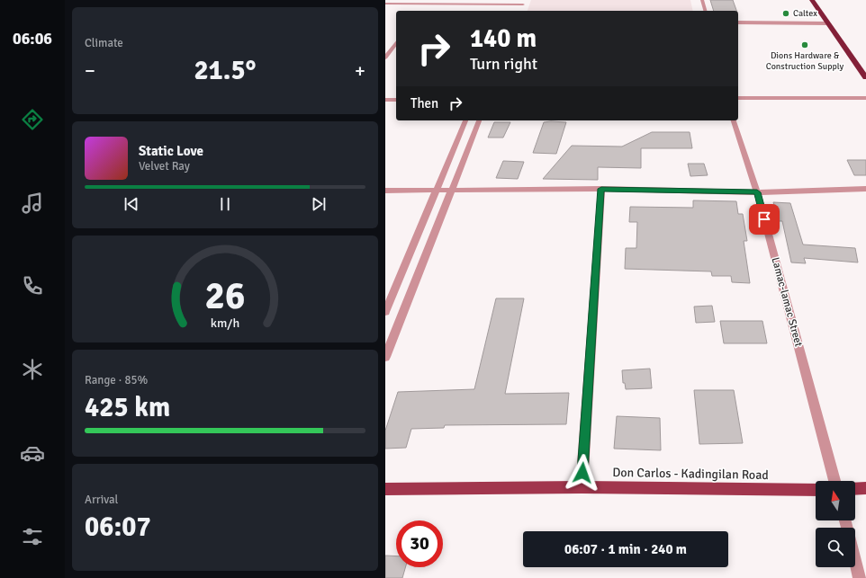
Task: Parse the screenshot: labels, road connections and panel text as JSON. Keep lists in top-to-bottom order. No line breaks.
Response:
{"streets":{"main road":["Don Carlos - Kadingilan Road"],"street":["Lamac-lamac Street"]},"places":["Caltex","Dions Hardware & Construction Supply"],"north":"top","page":{"tabs":"06:06","tile":["Climate",["Range · 85%","425 km"],["Arrival","06:07"]],"turn":["140 m","Turn right"],"heat":["−","21.5°","+"],"then":"Then","song":["Static Love","Velvet Ray"],"limit":"30","trip":"06:07 · 1 min · 240 m","gauge":["26","km/h"]}}
